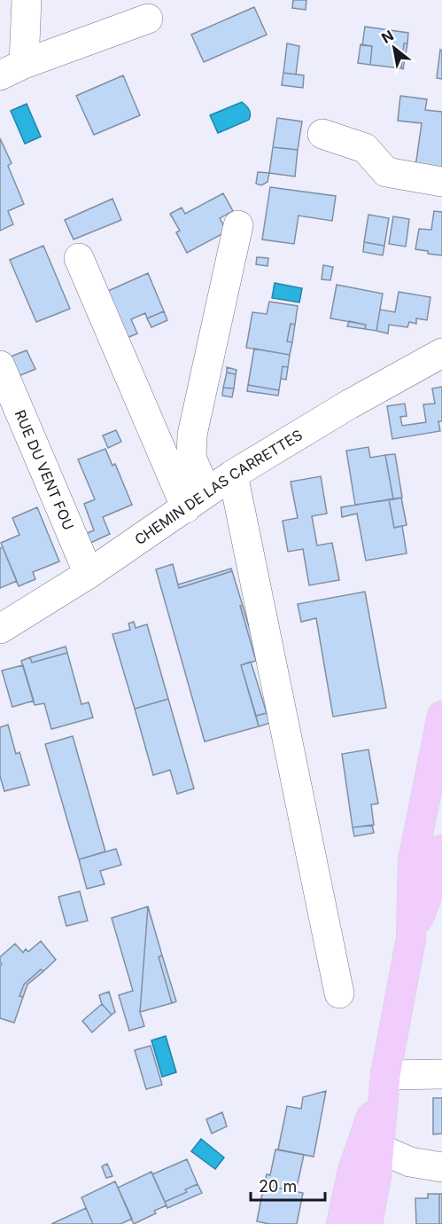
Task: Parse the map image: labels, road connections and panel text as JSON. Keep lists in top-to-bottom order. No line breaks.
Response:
{"streets":{"street":["RUE DU VENT FOU","CHEMIN DE LAS CARRETTES"]},"crossings":[["RUE DU VENT FOU","CHEMIN DE LAS CARRETTES"]],"scale_bar":"20 m","north":"top left"}
